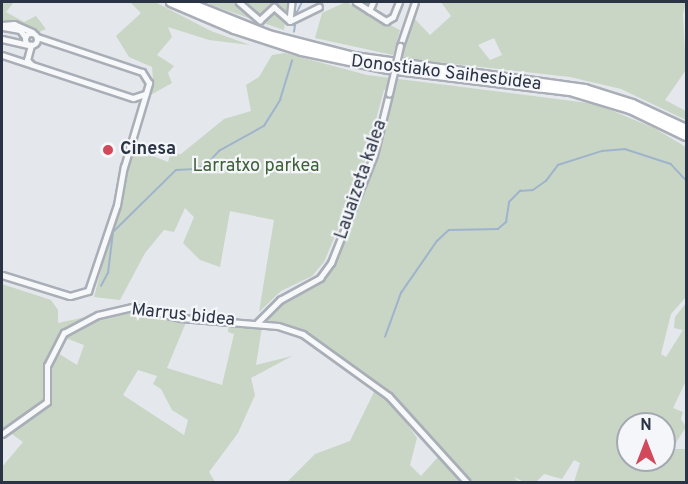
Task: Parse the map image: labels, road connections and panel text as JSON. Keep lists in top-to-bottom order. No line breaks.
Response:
{"streets":{"highway":["Donostiako Saihesbidea"],"street":["Lauaizeta kalea","Marrus bidea"]},"crossings":[["Lauaizeta kalea","Marrus bidea"]],"parks":["Larratxo parkea"],"places":["Cinesa"],"north":"top"}
